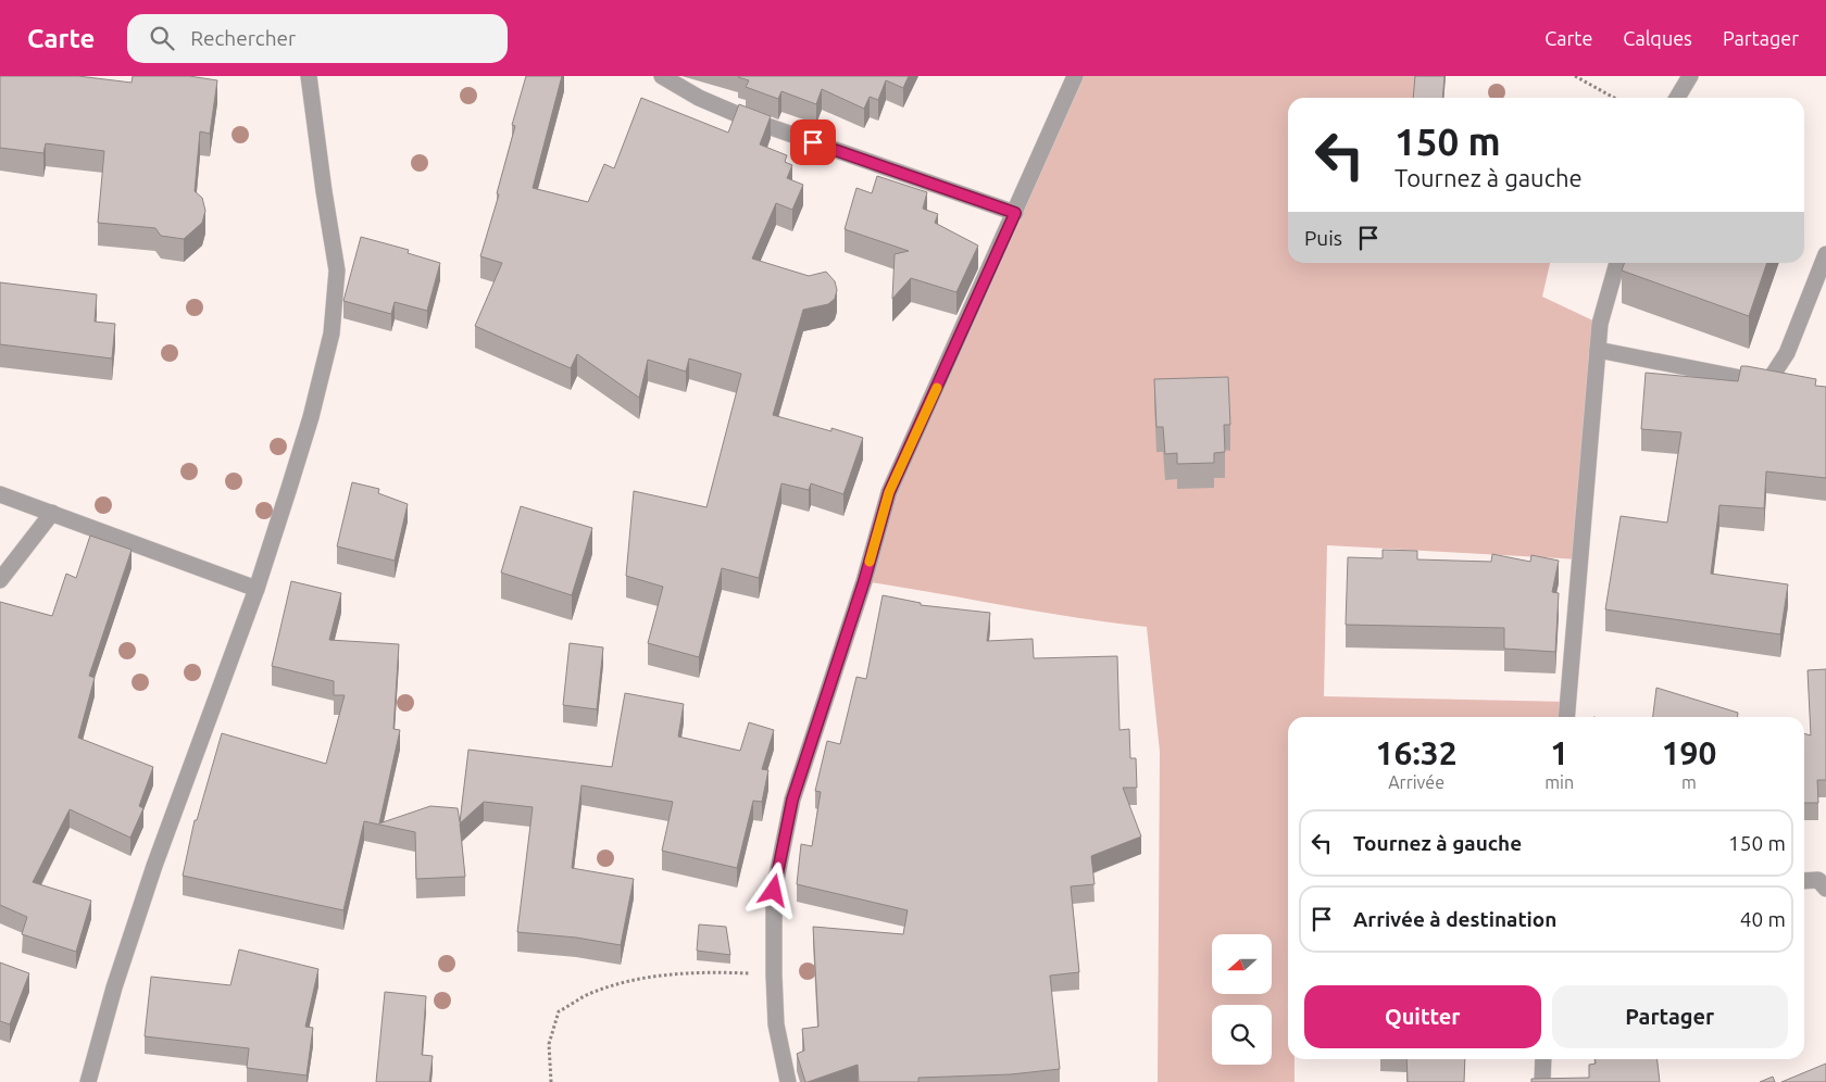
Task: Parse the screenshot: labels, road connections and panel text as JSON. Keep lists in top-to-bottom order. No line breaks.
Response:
{"north":"left","page":{"header":"Carte","search":"Rechercher","nav":["Carte","Calques","Partager"],"turn":["150 m","Tournez à gauche"],"then":"Puis","eta":["16:32","Arrivée","1","min","190","m"],"list":[{"name":"Tournez à gauche","value":"150 m"},{"name":"Arrivée à destination","value":"40 m"}],"buttons":["Quitter","Partager"]}}
